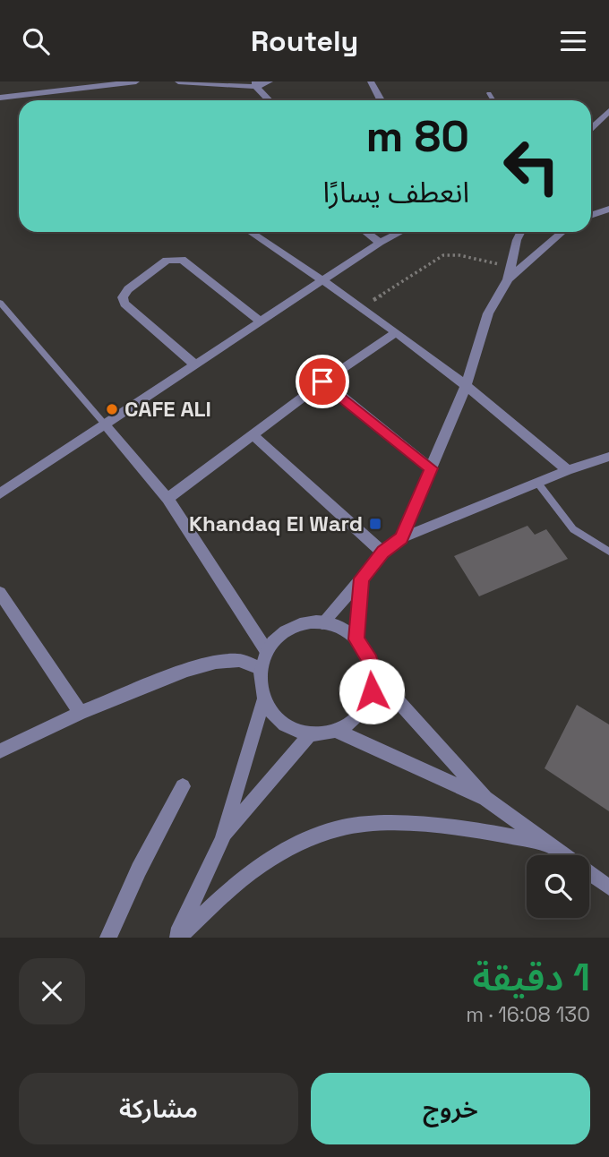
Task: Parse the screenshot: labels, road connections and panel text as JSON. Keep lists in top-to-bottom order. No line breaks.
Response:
{"places":{"other":["CAFE ALI"],"transit":["Khandaq El Ward"]},"page":{"header":"Routely","turn":["80 m","انعطف يسارًا"],"heading":["1 دقيقة","130 m · 16:08"],"buttons":["خروج","مشاركة"]}}
